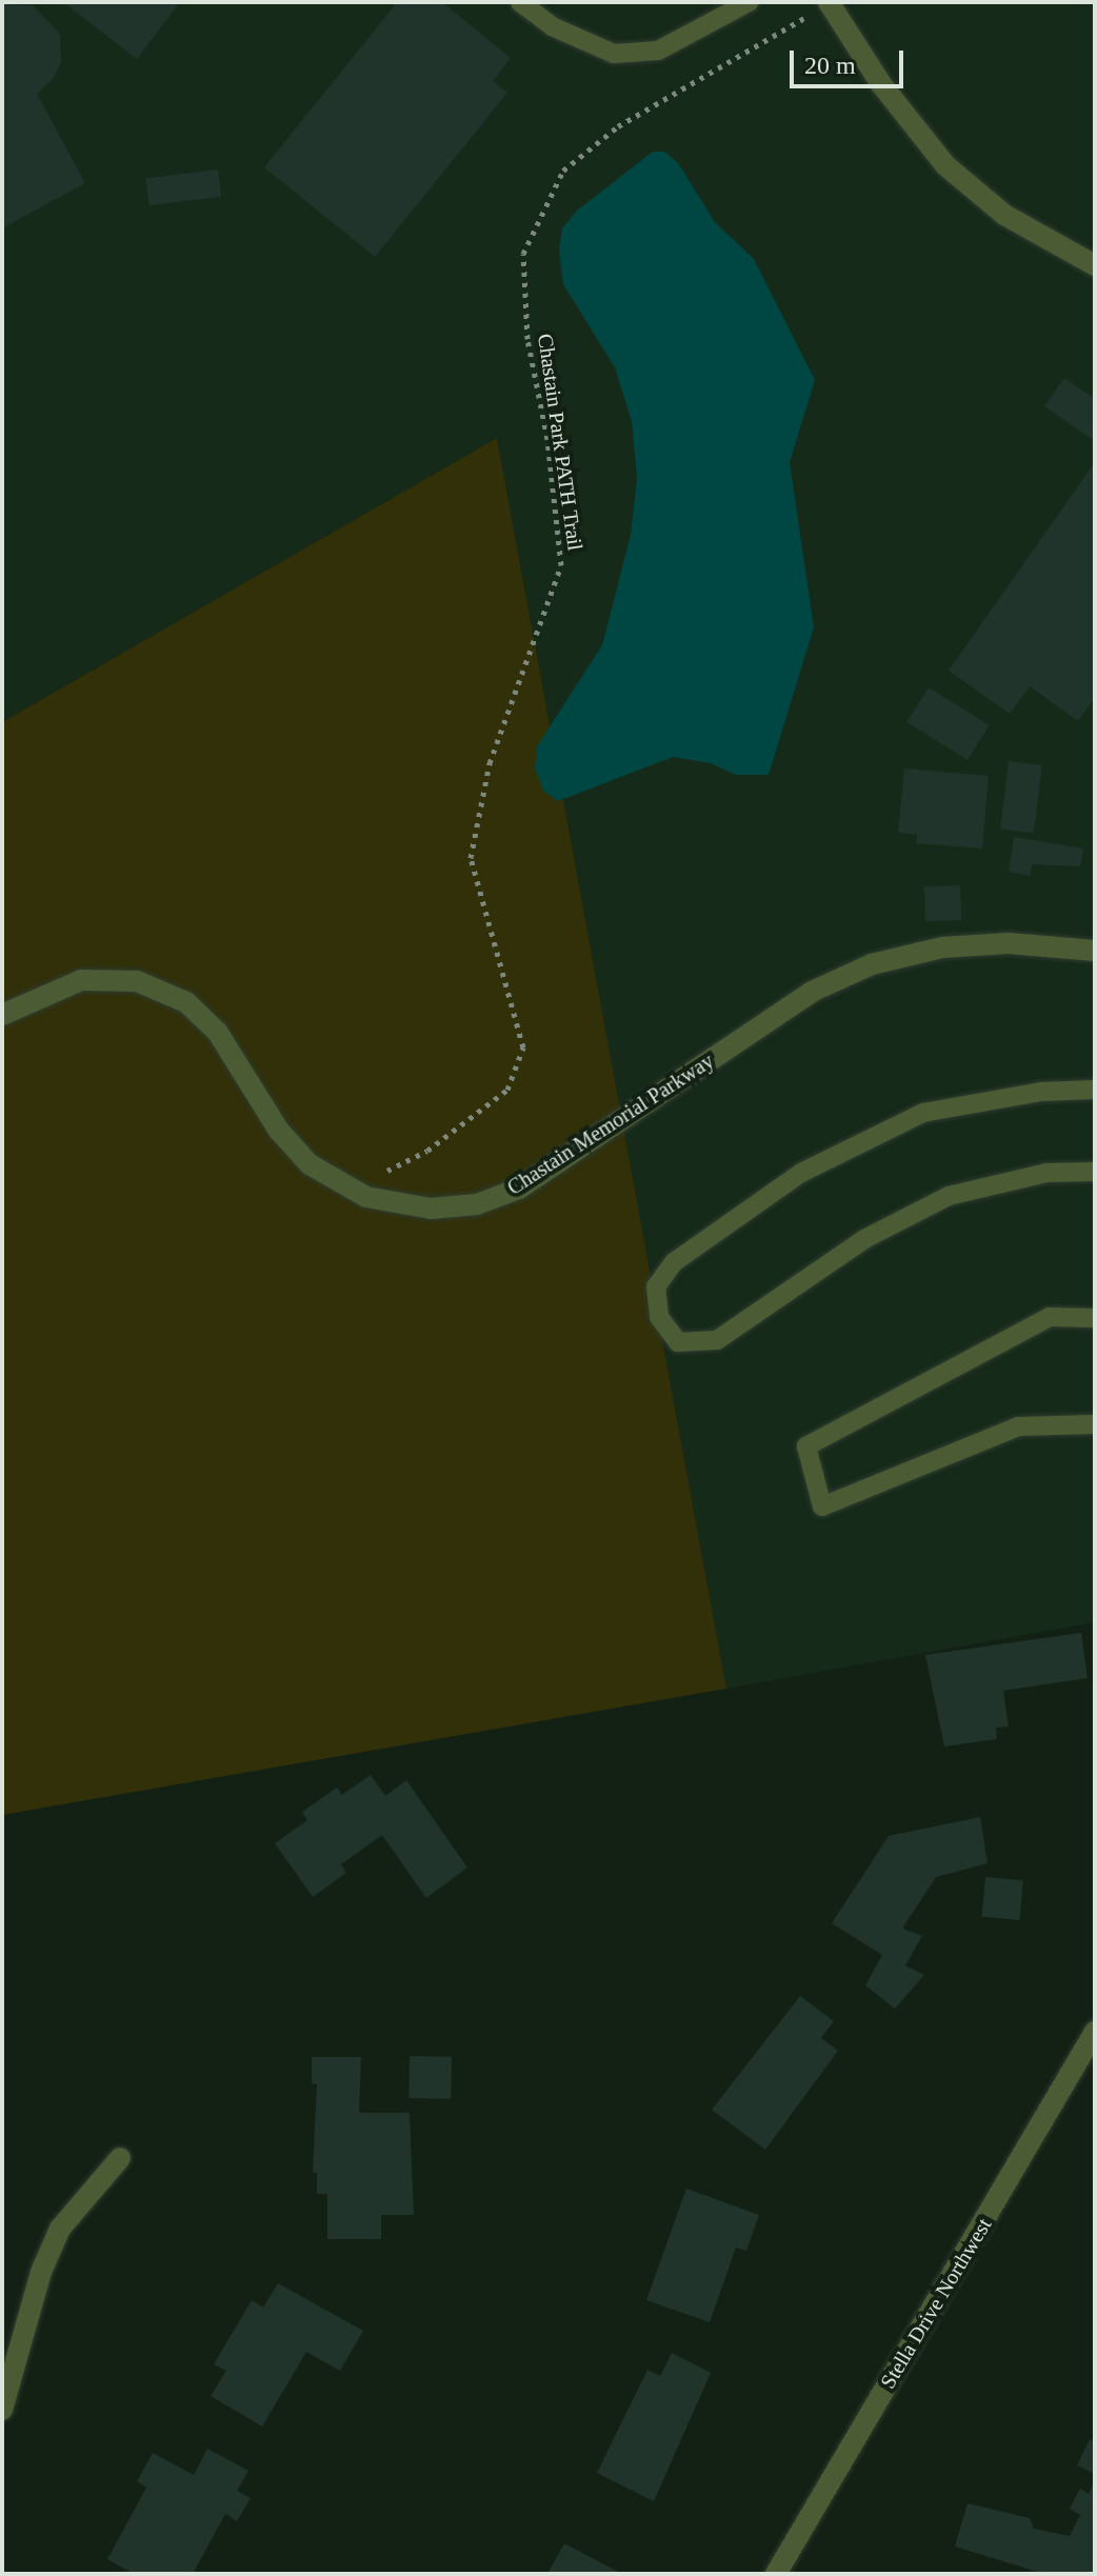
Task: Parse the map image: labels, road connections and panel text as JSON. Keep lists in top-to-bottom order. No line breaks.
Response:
{"streets":{"street":["Chastain Memorial Parkway","Stella Drive Northwest"],"path":["Chastain Park PATH Trail"]},"crossings":[["Chastain Park PATH Trail","Chastain Memorial Parkway"]],"scale_bar":"20 m"}
